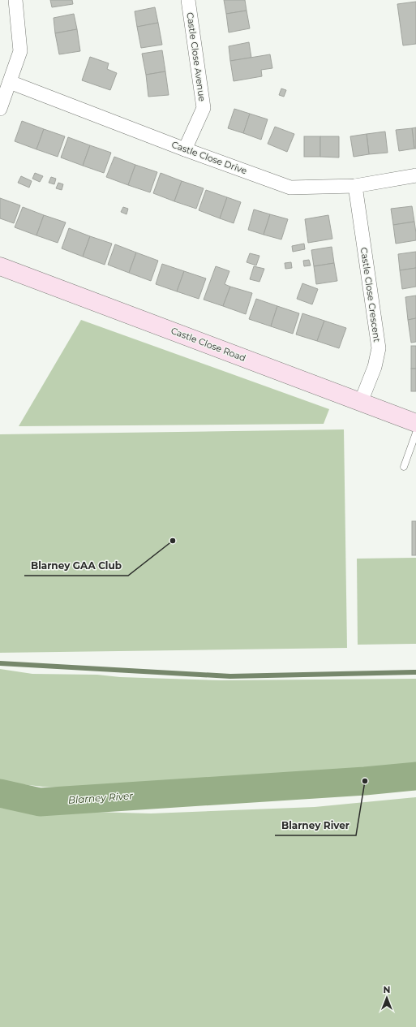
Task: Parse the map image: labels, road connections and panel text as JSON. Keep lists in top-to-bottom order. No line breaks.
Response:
{"streets":{"street":["Castle Close Avenue","Castle Close Drive","Castle Close Crescent","Castle Close Road"]},"crossings":[["Castle Close Avenue","Castle Close Drive"],["Castle Close Drive","Castle Close Crescent"],["Castle Close Crescent","Castle Close Road"]],"water":["Blarney River"],"places":["Blarney GAA Club","Blarney River"],"north":"top"}
